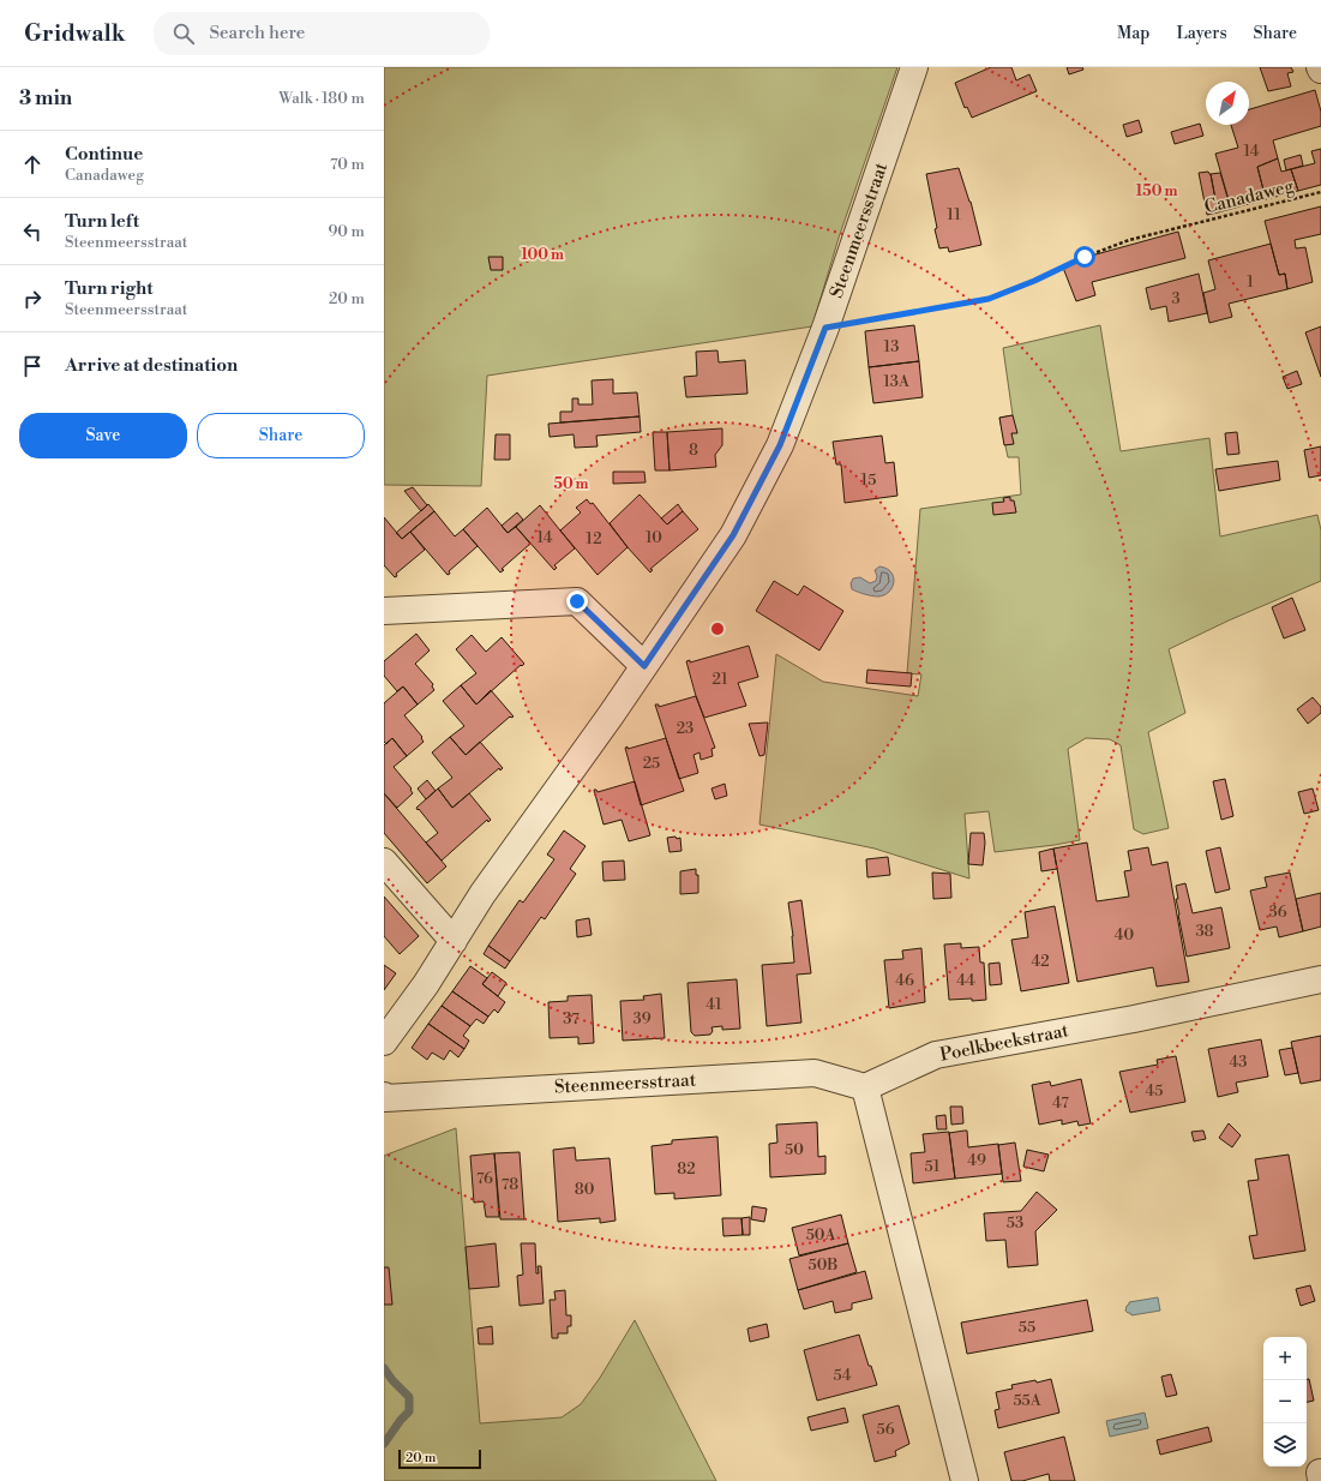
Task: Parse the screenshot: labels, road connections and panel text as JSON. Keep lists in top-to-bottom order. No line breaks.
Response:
{"streets":{"street":["Steenmeersstraat","Poelkbeekstraat"],"path":["Canadaweg"]},"crossings":[["Canadaweg","Steenmeersstraat"],["Steenmeersstraat","Poelkbeekstraat"]],"house_numbers":["14","11","1","3","13","13A","8","15","14","10","12","21","23","25","36","38","40","42","46","44","41","37","39","43","45","47","50","49","51","82","76","78","80","53","50A","50B","55","54","55A","56"],"scale_bar":"20 m","north":"top right","page":{"header":"Gridwalk","search":"Search here","nav":["Map","Layers","Share"],"heading":["3 min","Walk · 180 m"],"list":[["Continue","Canadaweg","70 m"],["Turn left","Steenmeersstraat","90 m"],["Turn right","Steenmeersstraat","20 m"],"Arrive at destination"],"buttons":["Save","Share"],"map_buttons":["+","−"],"scale":"20 m"},"rings":["150 m","100 m","50 m"]}
